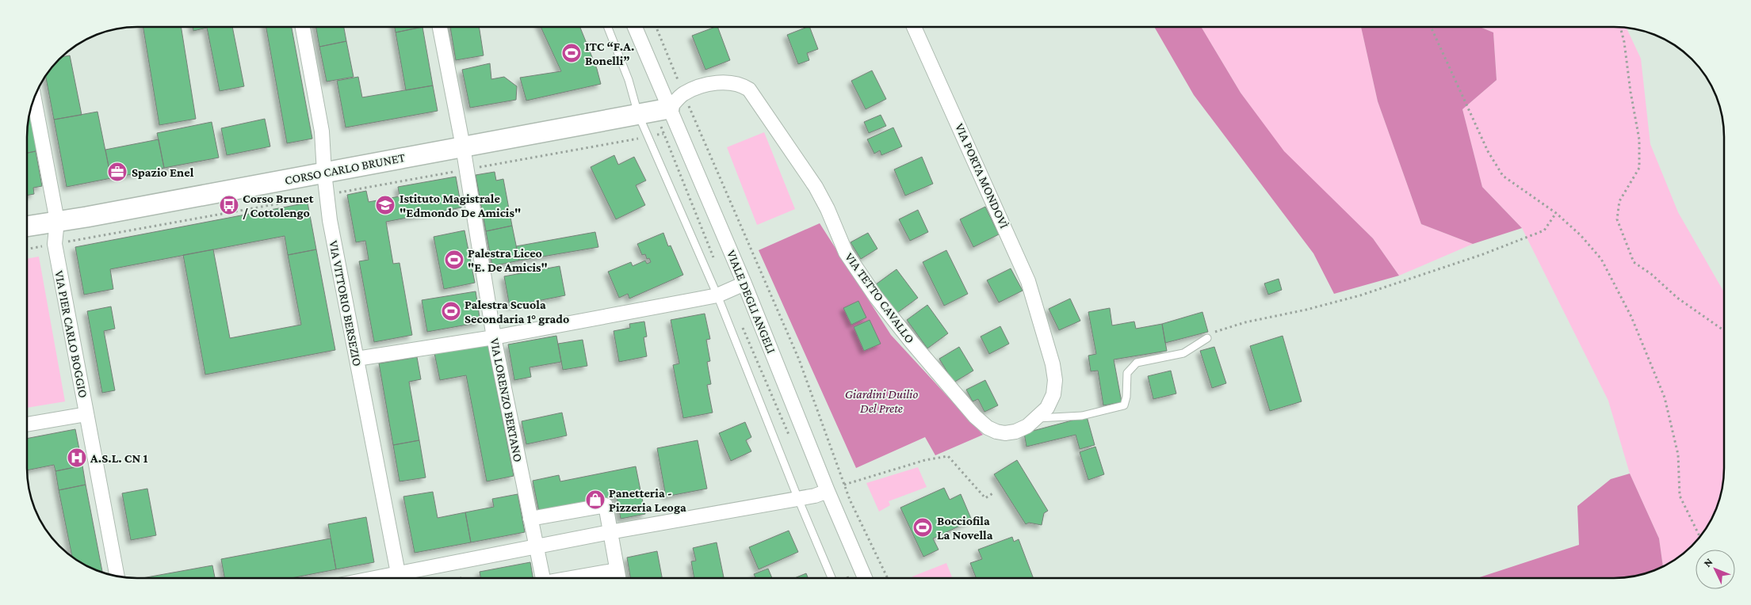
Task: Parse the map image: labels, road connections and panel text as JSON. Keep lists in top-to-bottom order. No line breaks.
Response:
{"streets":{"street":["CORSO CARLO BRUNET","VIA PORTA MONDOVÌ","VIA TETTO CAVALLO","VIALE DEGLI ANGELI","VIA VITTORIO BERSEZIO","VIA PIER CARLO BOGGIO","VIA LORENZO BERTANO"]},"crossings":[["CORSO CARLO BRUNET","VIA TETTO CAVALLO"],["CORSO CARLO BRUNET","VIALE DEGLI ANGELI"],["CORSO CARLO BRUNET","VIA VITTORIO BERSEZIO"],["CORSO CARLO BRUNET","VIA PIER CARLO BOGGIO"],["CORSO CARLO BRUNET","VIA LORENZO BERTANO"],["VIA PORTA MONDOVÌ","VIA TETTO CAVALLO"],["VIA TETTO CAVALLO","VIALE DEGLI ANGELI"]],"parks":["Giardini Duilio Del Prete"],"places":{"sports":["ITC “F.A. Bonelli”","Palestra Liceo \"E. De Amicis\"","Palestra Scuola Secondaria 1° grado","Bocciofila La Novella"],"office":["Spazio Enel"],"bus stop":["Corso Brunet / Cottolengo"],"school or university":["Istituto Magistrale \"Edmondo De Amicis\""],"hospital":["A.S.L. CN 1"],"shop":["Panetteria - Pizzeria Leoga"]},"north":"top left"}
